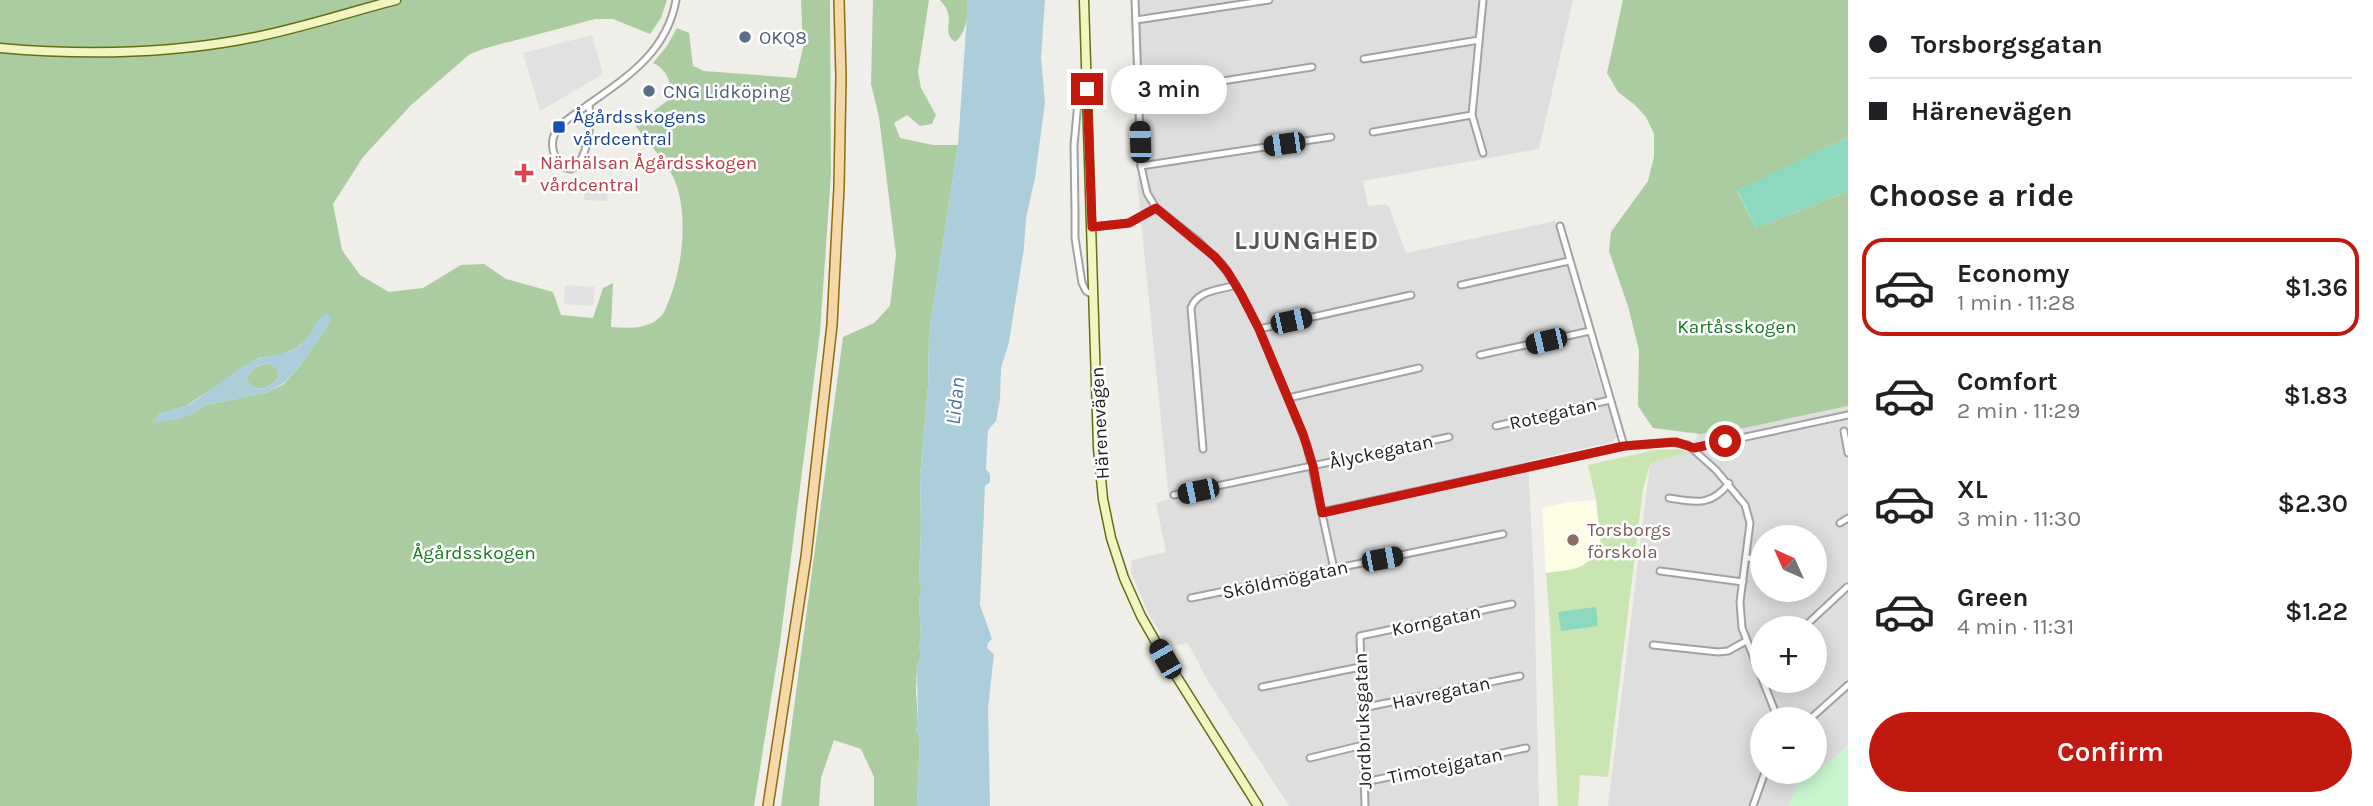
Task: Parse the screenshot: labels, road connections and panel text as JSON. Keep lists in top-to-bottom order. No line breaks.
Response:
{"streets":{"street":["Rotegatan","Härenevägen","Ålyckegatan","Sköldmögatan","Korngatan","Havregatan","Jordbruksgatan","Timotejgatan"]},"crossings":[["Korngatan","Jordbruksgatan"],["Havregatan","Jordbruksgatan"],["Jordbruksgatan","Timotejgatan"]],"districts":["LJUNGHED"],"water":["Lidan"],"parks":["Kartåsskogen","Ågårdsskogen"],"places":{"other":["OKQ8","CNG Lidköping","Torsborgs förskola"],"transit":["Ågårdsskogens vårdcentral"],"health":["Närhälsan Ågårdsskogen vårdcentral"]},"north":"top left","page":{"banner":["Torsborgsgatan","Härenevägen"],"bubble":"3 min","heading":"Choose a ride","list":[{"name":"Economy","note":"1 min · 11:28","value":"$1.36"},{"name":"Comfort","note":"2 min · 11:29","value":"$1.83"},{"name":"XL","note":"3 min · 11:30","value":"$2.30"},{"name":"Green","note":"4 min · 11:31","value":"$1.22"}],"map_buttons":["+","−"],"buttons":"Confirm"}}
